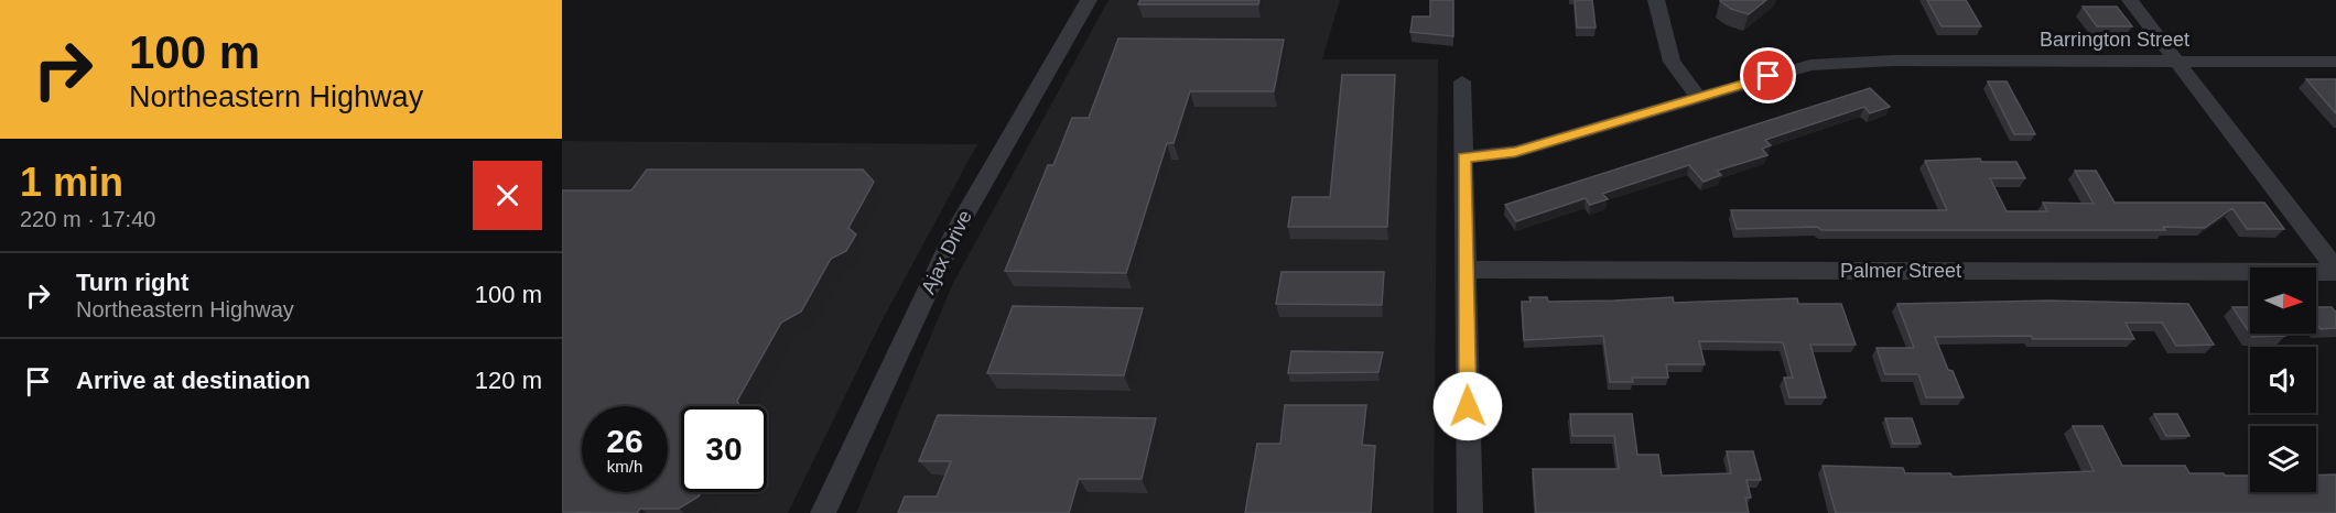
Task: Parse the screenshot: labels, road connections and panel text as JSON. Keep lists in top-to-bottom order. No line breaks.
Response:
{"streets":{"street":["Barrington Street","Ajax Drive","Palmer Street"]},"north":"right","page":{"turn":["100 m","Northeastern Highway"],"heading":["1 min","220 m · 17:40"],"list":[{"name":"Turn right","note":"Northeastern Highway","value":"100 m"},{"name":"Arrive at destination","value":"120 m"}],"speed":"26 km/h","limit":"30"}}
